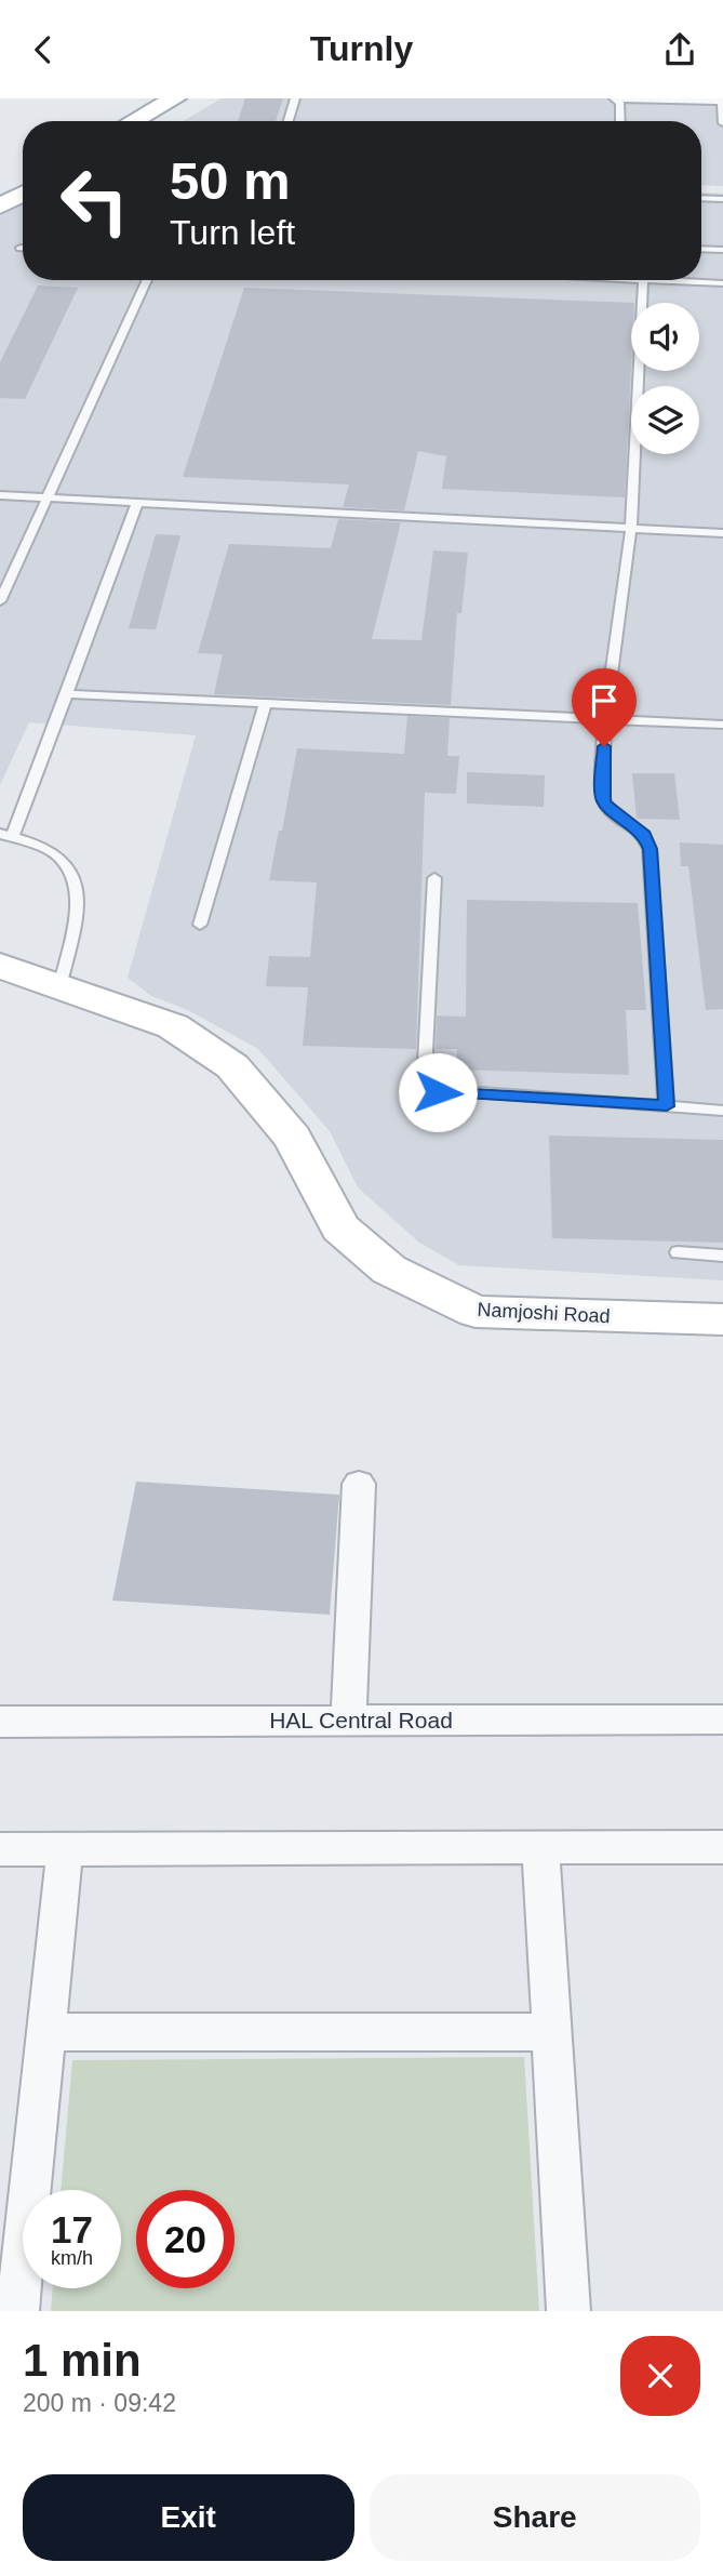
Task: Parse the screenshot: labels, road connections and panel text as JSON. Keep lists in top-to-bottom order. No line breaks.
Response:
{"streets":{"main road":["Namjoshi Road"],"street":["HAL Central Road"]},"page":{"header":"Turnly","turn":["50 m","Turn left"],"speed":"17 km/h","limit":"20","heading":["1 min","200 m · 09:42"],"buttons":["Exit","Share"]}}
